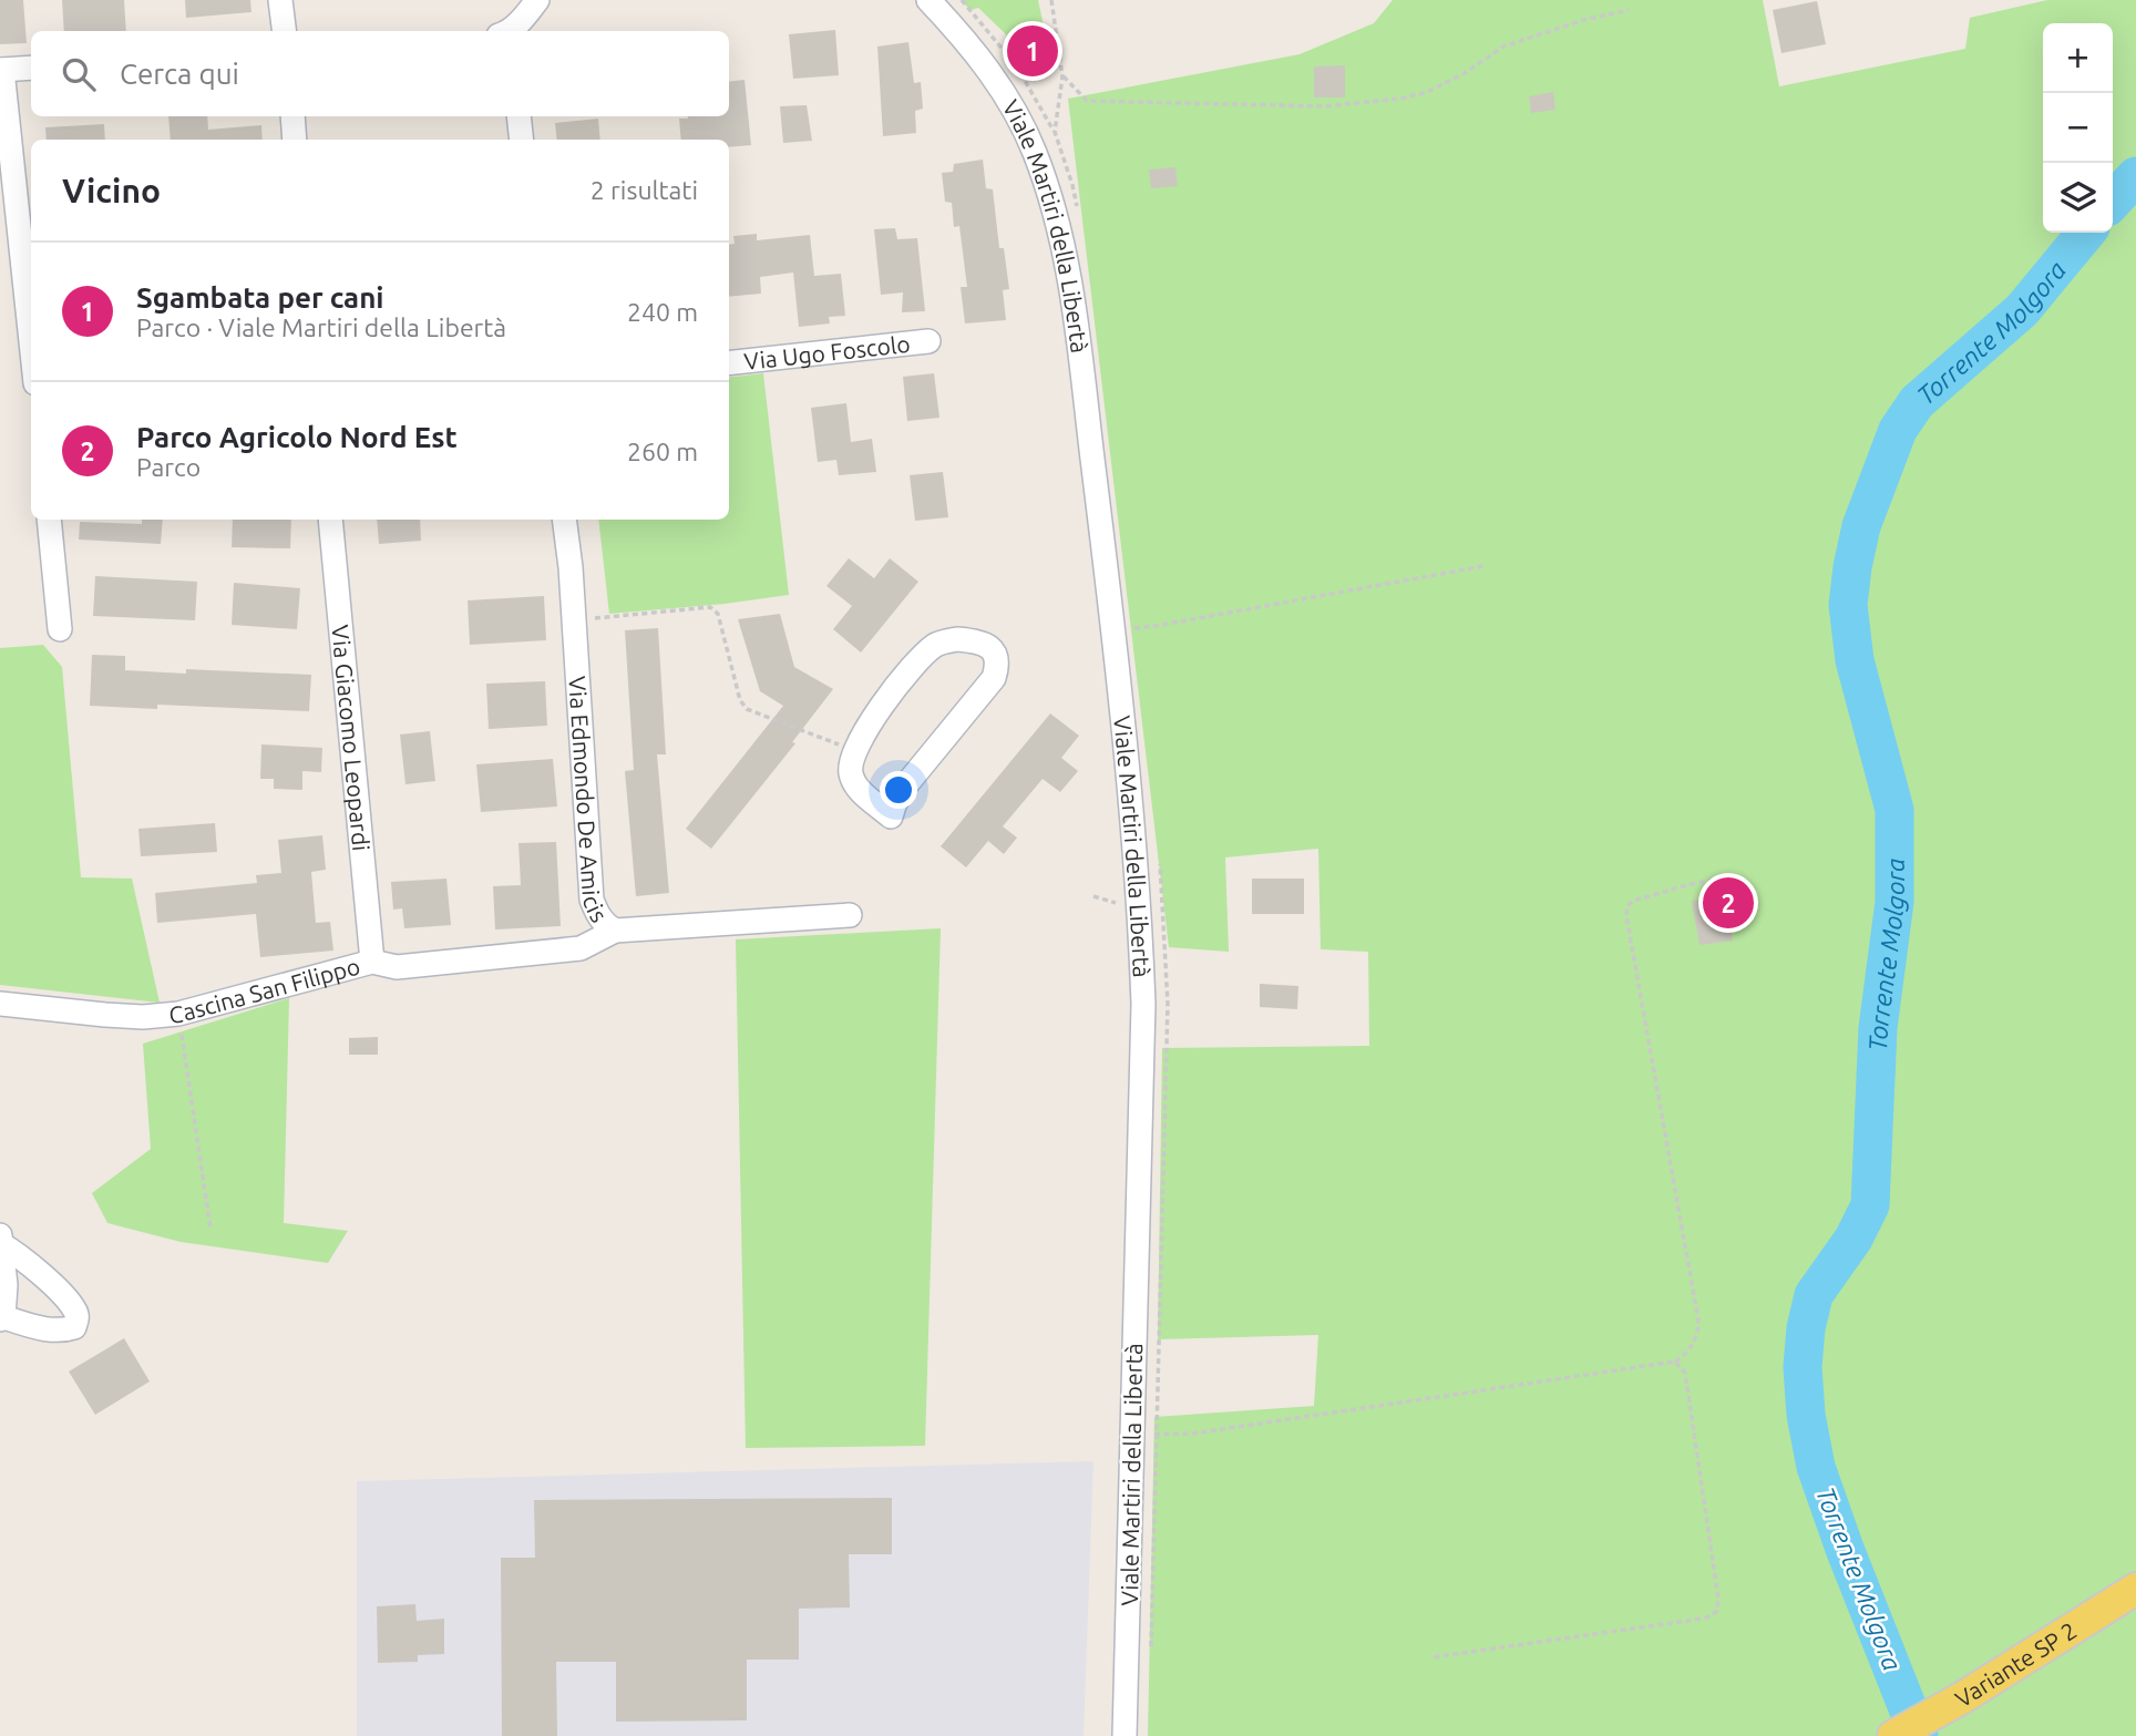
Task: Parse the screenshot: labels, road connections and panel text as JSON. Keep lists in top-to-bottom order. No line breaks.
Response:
{"streets":{"main road":["Variante SP 2"],"street":["Viale Martiri della Libertà","Via Ugo Foscolo","Via Giacomo Leopardi","Via Edmondo De Amicis","Cascina San Filippo"]},"crossings":[["Via Giacomo Leopardi","Cascina San Filippo"],["Via Edmondo De Amicis","Cascina San Filippo"]],"water":["Torrente Molgora"],"page":{"pins":["1","2"],"map_buttons":["+","−"],"search":"Cerca qui","heading":["Vicino","2 risultati"],"list":[{"mark":"1","name":"Sgambata per cani","note":"Parco · Viale Martiri della Libertà","value":"240 m"},{"mark":"2","name":"Parco Agricolo Nord Est","note":"Parco","value":"260 m"}]}}
